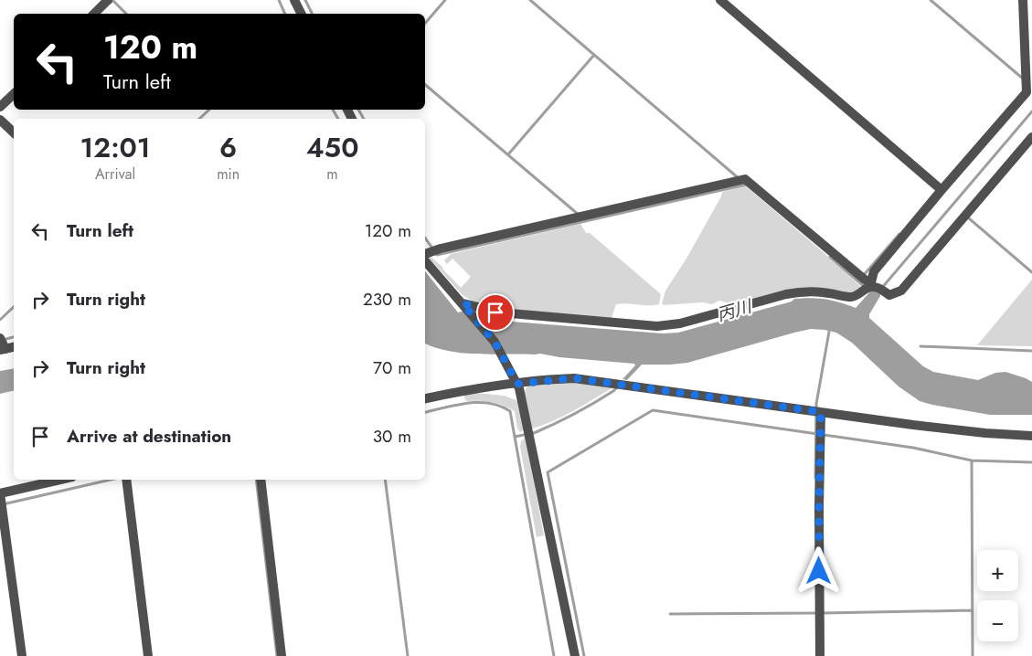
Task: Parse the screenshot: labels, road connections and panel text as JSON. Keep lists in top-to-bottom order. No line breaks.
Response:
{"water":["丙川"],"page":{"turn":["120 m","Turn left"],"eta":["12:01","Arrival","6","min","450","m"],"list":[{"name":"Turn left","value":"120 m"},{"name":"Turn right","value":"230 m"},{"name":"Turn right","value":"70 m"},{"name":"Arrive at destination","value":"30 m"}],"map_buttons":["+","−"]}}
